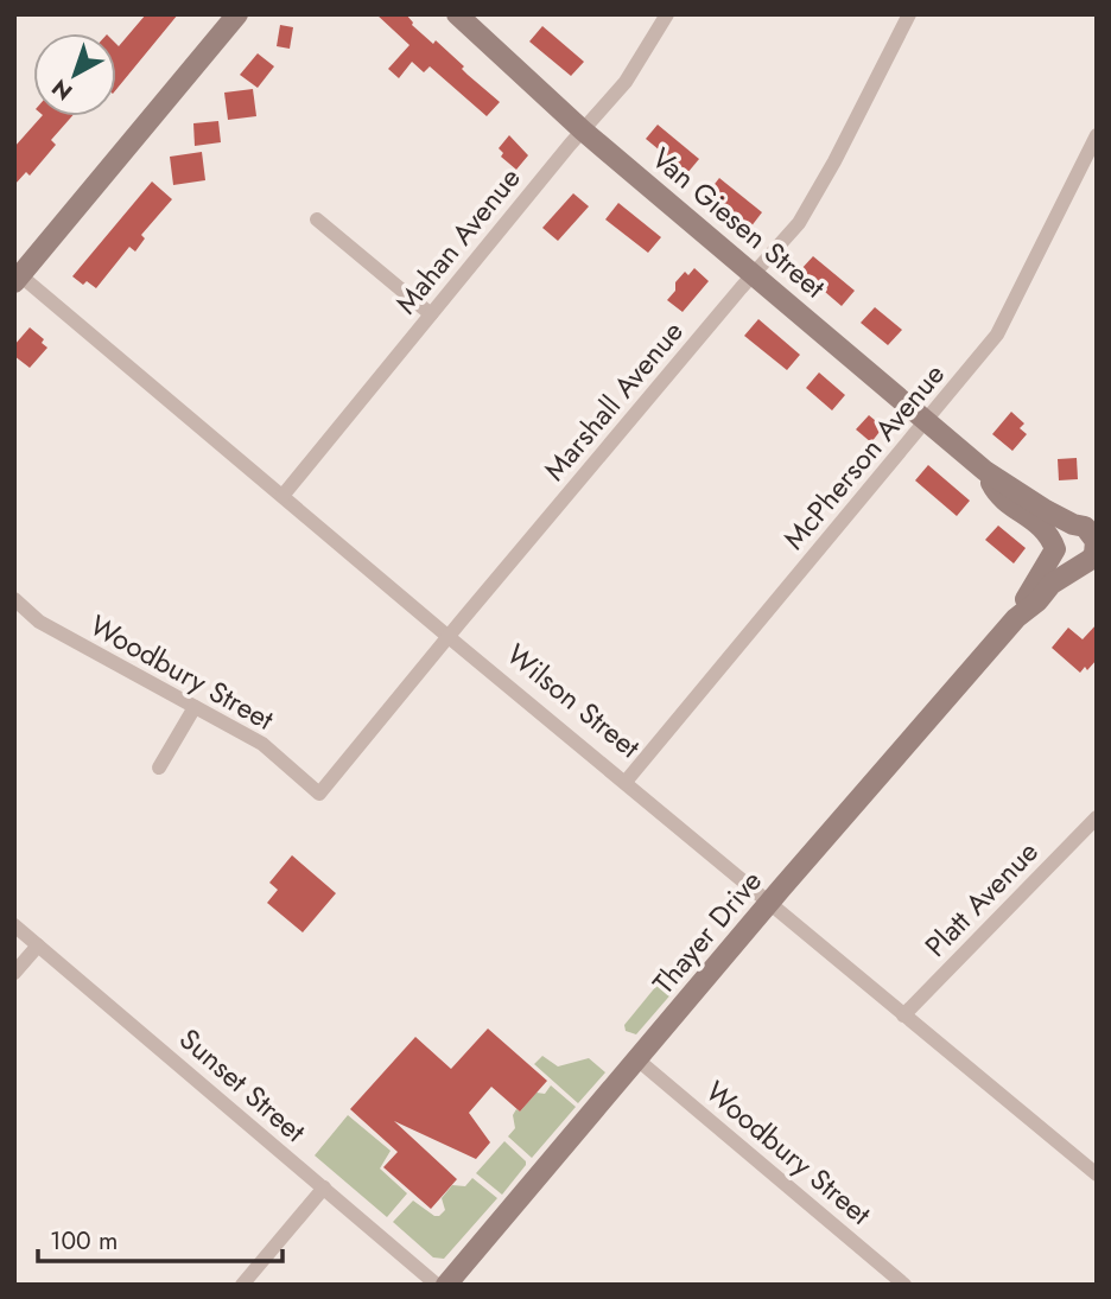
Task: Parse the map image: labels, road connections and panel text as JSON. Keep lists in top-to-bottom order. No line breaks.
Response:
{"streets":{"street":["Van Giesen Street","Mahan Avenue","Marshall Avenue","McPherson Avenue","Woodbury Street","Wilson Street","Platt Avenue","Thayer Drive","Sunset Street"]},"crossings":[["Van Giesen Street","Mahan Avenue"],["Van Giesen Street","Marshall Avenue"],["Van Giesen Street","McPherson Avenue"],["Van Giesen Street","Thayer Drive"],["Mahan Avenue","Wilson Street"],["Marshall Avenue","Woodbury Street"],["Marshall Avenue","Wilson Street"],["McPherson Avenue","Wilson Street"],["Woodbury Street","Thayer Drive"],["Wilson Street","Platt Avenue"],["Wilson Street","Thayer Drive"]],"scale_bar":"100 m","north":"bottom left"}
